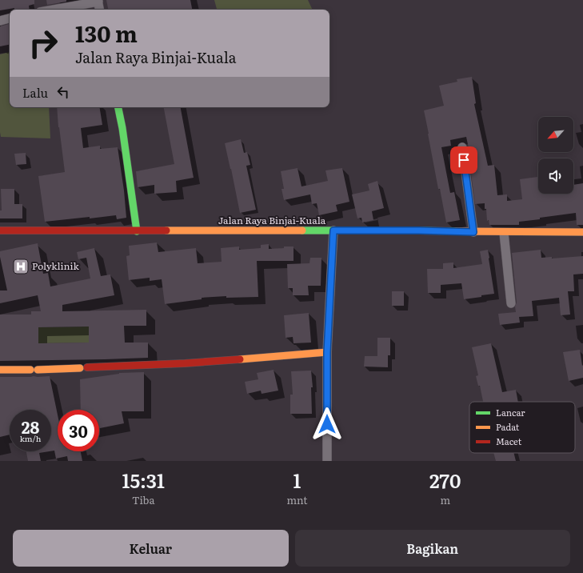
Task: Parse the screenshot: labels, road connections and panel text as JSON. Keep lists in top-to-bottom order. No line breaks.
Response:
{"streets":{"main road":["Jalan Raya Binjai-Kuala"]},"places":{"hospital":["Polyklinik"]},"legend":["Lancar","Padat","Macet"],"north":"bottom left","page":{"turn":["130 m","Jalan Raya Binjai-Kuala"],"then":"Lalu","speed":"28 km/h","limit":"30","eta":["15:31","Tiba","1","mnt","270","m"],"buttons":["Keluar","Bagikan"]}}
